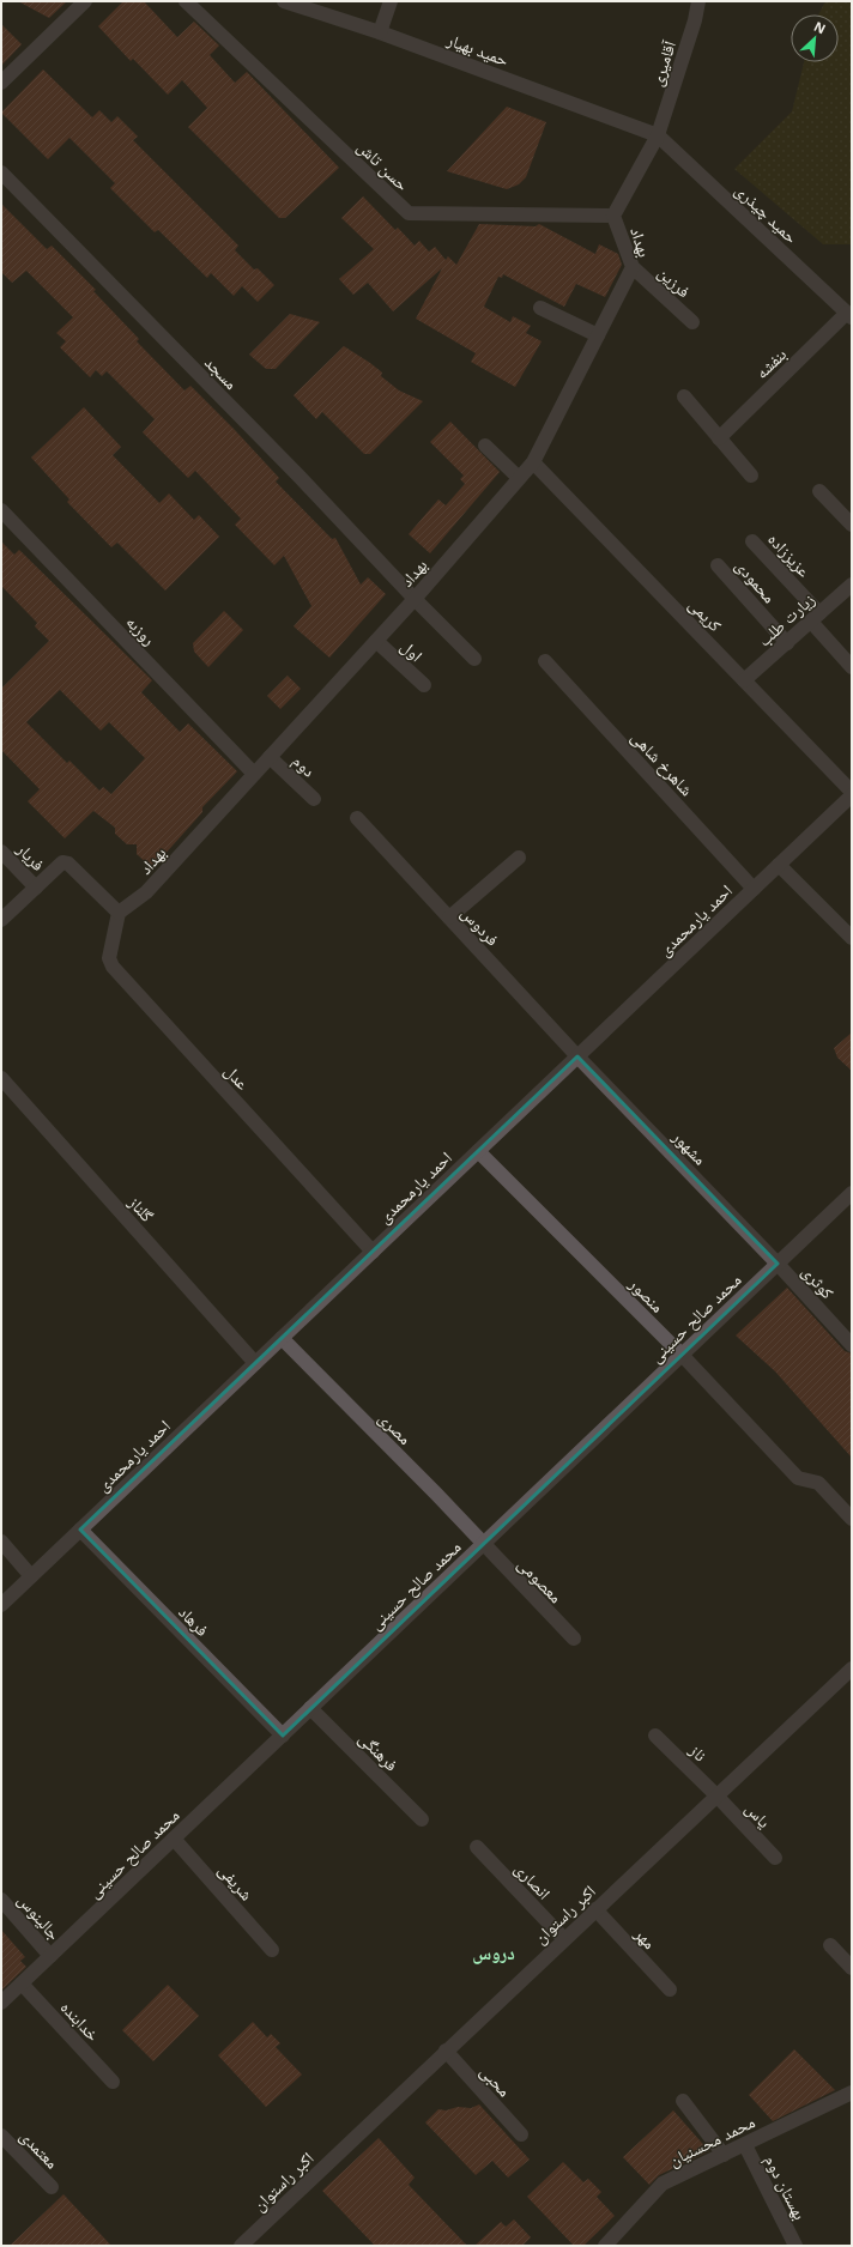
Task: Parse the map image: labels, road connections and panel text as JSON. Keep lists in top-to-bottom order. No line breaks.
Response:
{"streets":{"street":["حمید بهیار","آقامیری","حسن تاش","حمید چیذری","بهداد","فرزین","بنفشه","مسجد","عزیززاده","محمودی","کریمی","زیارت طلب","روزبه","اول","شاهرخ شاهی","دوم","فریار","احمد یارمحمدی","فردوس","عدل","مشهور","گلناز","کوثری","منصور","محمد صالح حسینی","مصری","معصومی","فرهاد","فرهنگی","ناز","یاس","انصاری","شریفی","اکبر راستوان","جالینوس","مهر","خدابنده","محبی","محمد محسنیان","معتمدی","بهستان دوم"]},"crossings":[["حمید بهیار","آقامیری"],["حمید بهیار","حمید چیذری"],["حمید بهیار","بهداد"],["آقامیری","حمید چیذری"],["آقامیری","بهداد"],["حسن تاش","بهداد"],["حمید چیذری","بهداد"],["حمید چیذری","بنفشه"],["بهداد","فرزین"],["بهداد","مسجد"],["بهداد","کریمی"],["بهداد","روزبه"],["بهداد","اول"],["بهداد","دوم"],["بهداد","عدل"],["عزیززاده","زیارت طلب"],["محمودی","زیارت طلب"],["کریمی","زیارت طلب"],["شاهرخ شاهی","احمد یارمحمدی"],["احمد یارمحمدی","فردوس"],["احمد یارمحمدی","عدل"],["احمد یارمحمدی","مشهور"],["احمد یارمحمدی","گلناز"],["احمد یارمحمدی","منصور"],["احمد یارمحمدی","مصری"],["احمد یارمحمدی","فرهاد"],["فردوس","مشهور"],["مشهور","کوثری"],["مشهور","محمد صالح حسینی"],["کوثری","محمد صالح حسینی"],["منصور","محمد صالح حسینی"],["محمد صالح حسینی","مصری"],["محمد صالح حسینی","معصومی"],["محمد صالح حسینی","فرهاد"],["محمد صالح حسینی","فرهنگی"],["محمد صالح حسینی","شریفی"],["محمد صالح حسینی","جالینوس"],["محمد صالح حسینی","خدابنده"],["مصری","معصومی"],["ناز","یاس"],["ناز","اکبر راستوان"],["یاس","اکبر راستوان"],["انصاری","اکبر راستوان"],["اکبر راستوان","مهر"],["اکبر راستوان","محبی"],["محمد محسنیان","بهستان دوم"]],"districts":["دروس"],"north":"top right"}
